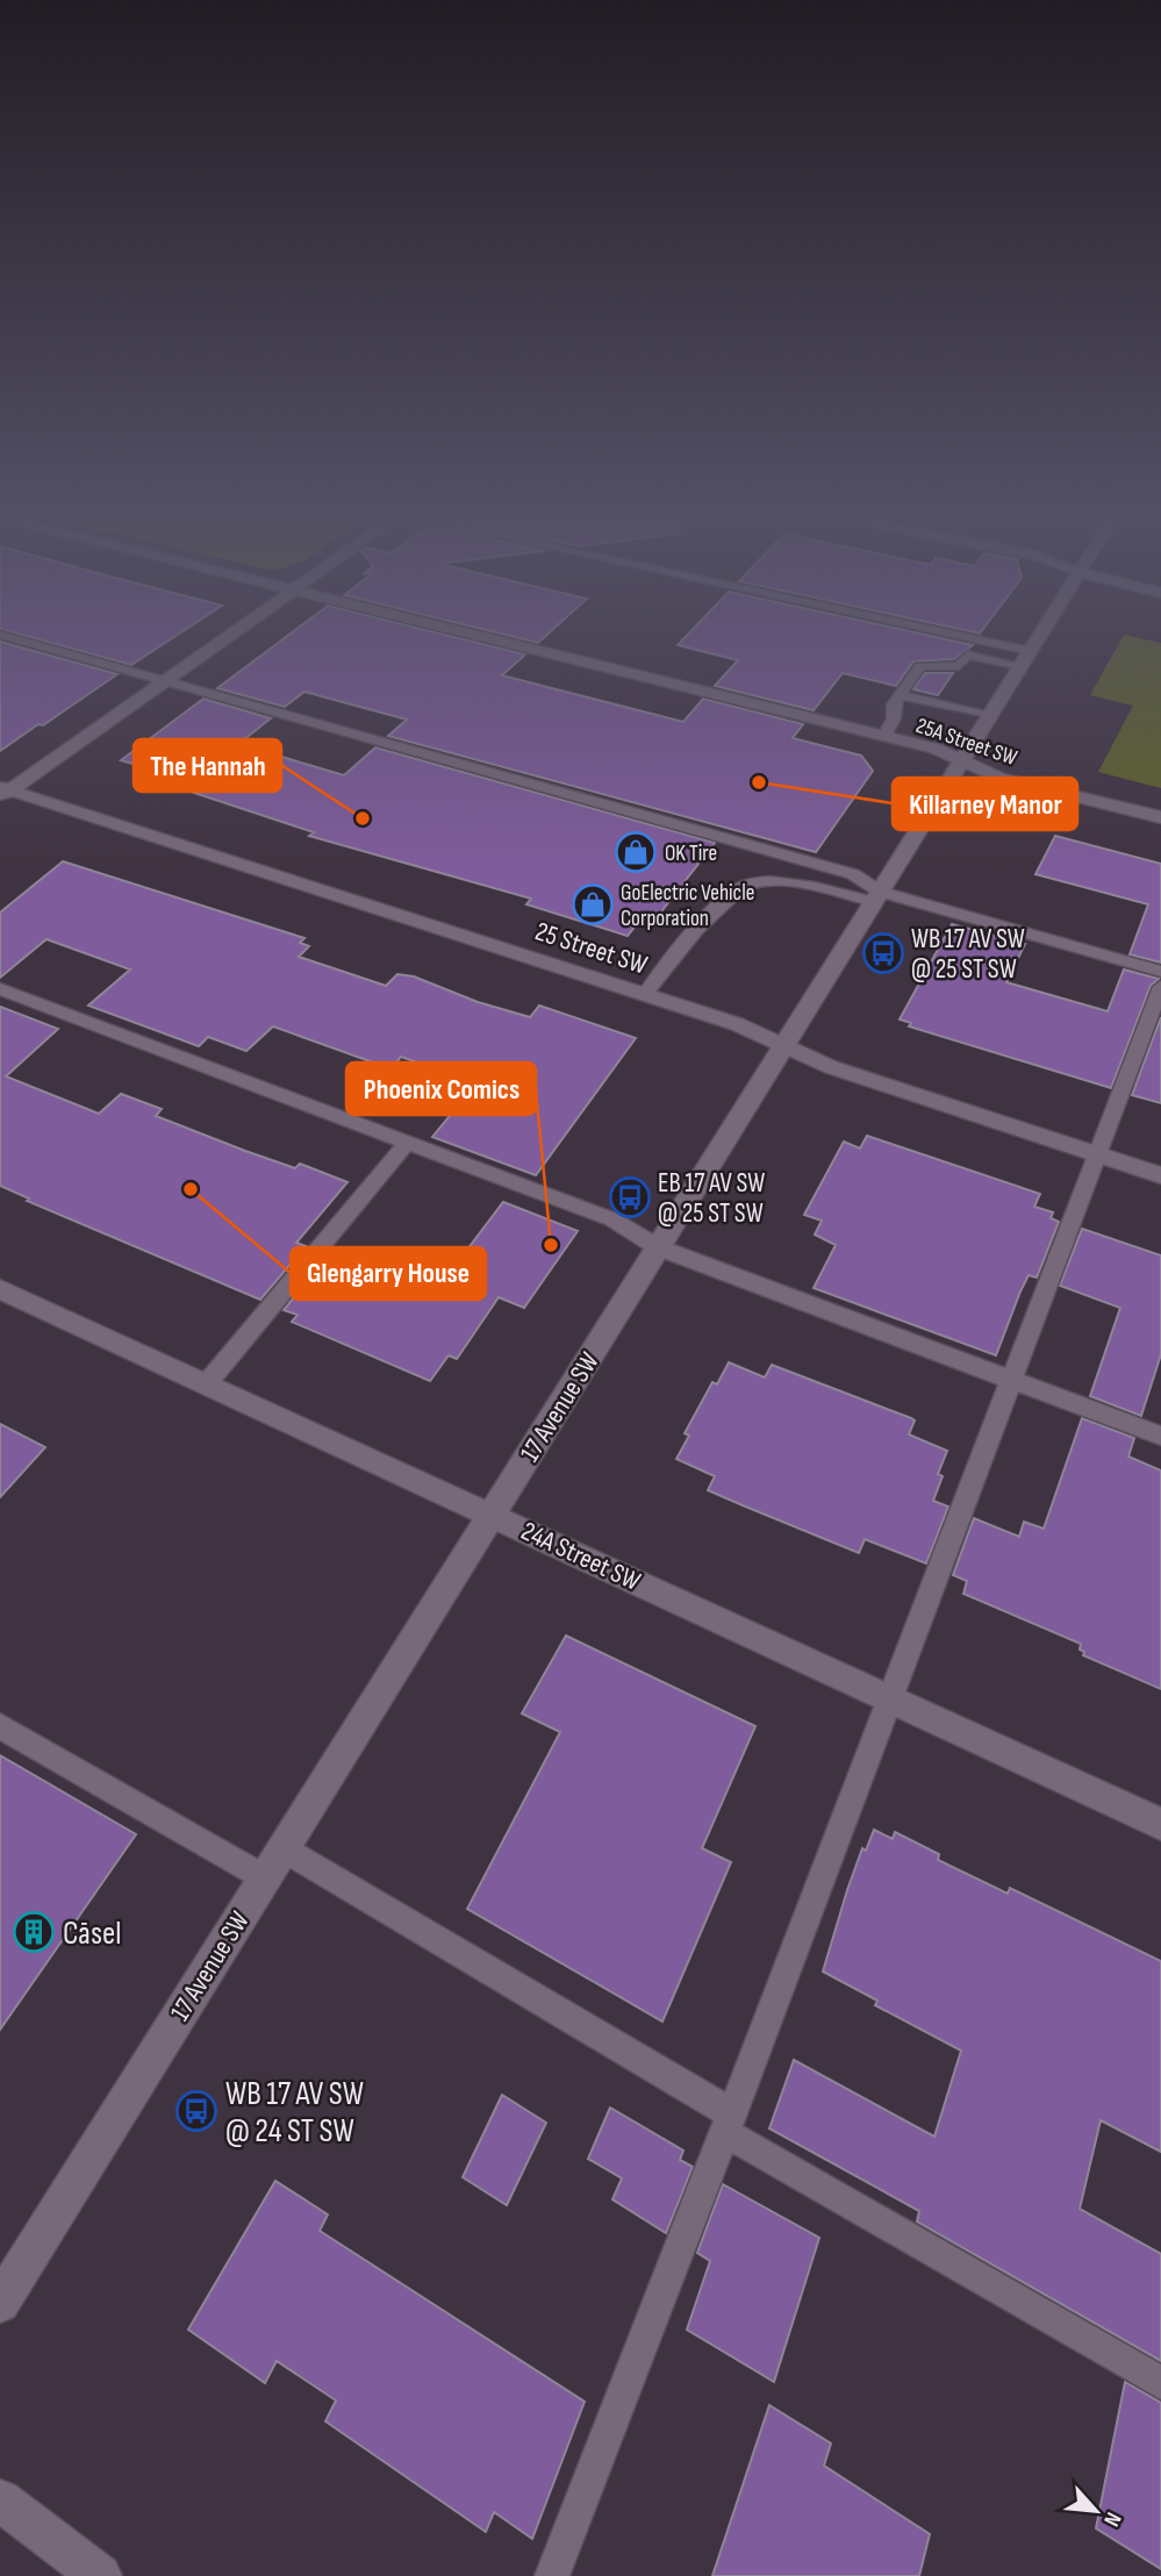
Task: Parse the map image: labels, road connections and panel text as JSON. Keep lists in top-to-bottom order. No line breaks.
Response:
{"streets":{"street":["25A Street SW","25 Street SW","17 Avenue SW","24A Street SW"]},"crossings":[["25A Street SW","17 Avenue SW"],["25 Street SW","17 Avenue SW"],["17 Avenue SW","24A Street SW"]],"places":{"other":["Killarney Manor","The Hannah","Glengarry House","Phoenix Comics"],"shop":["OK Tire","GoElectric Vehicle Corporation"],"bus stop":["WB 17 AV SW @ 25 ST SW","EB 17 AV SW @ 25 ST SW","WB 17 AV SW @ 24 ST SW"],"building":["Cāsel"]},"north":"bottom right"}
